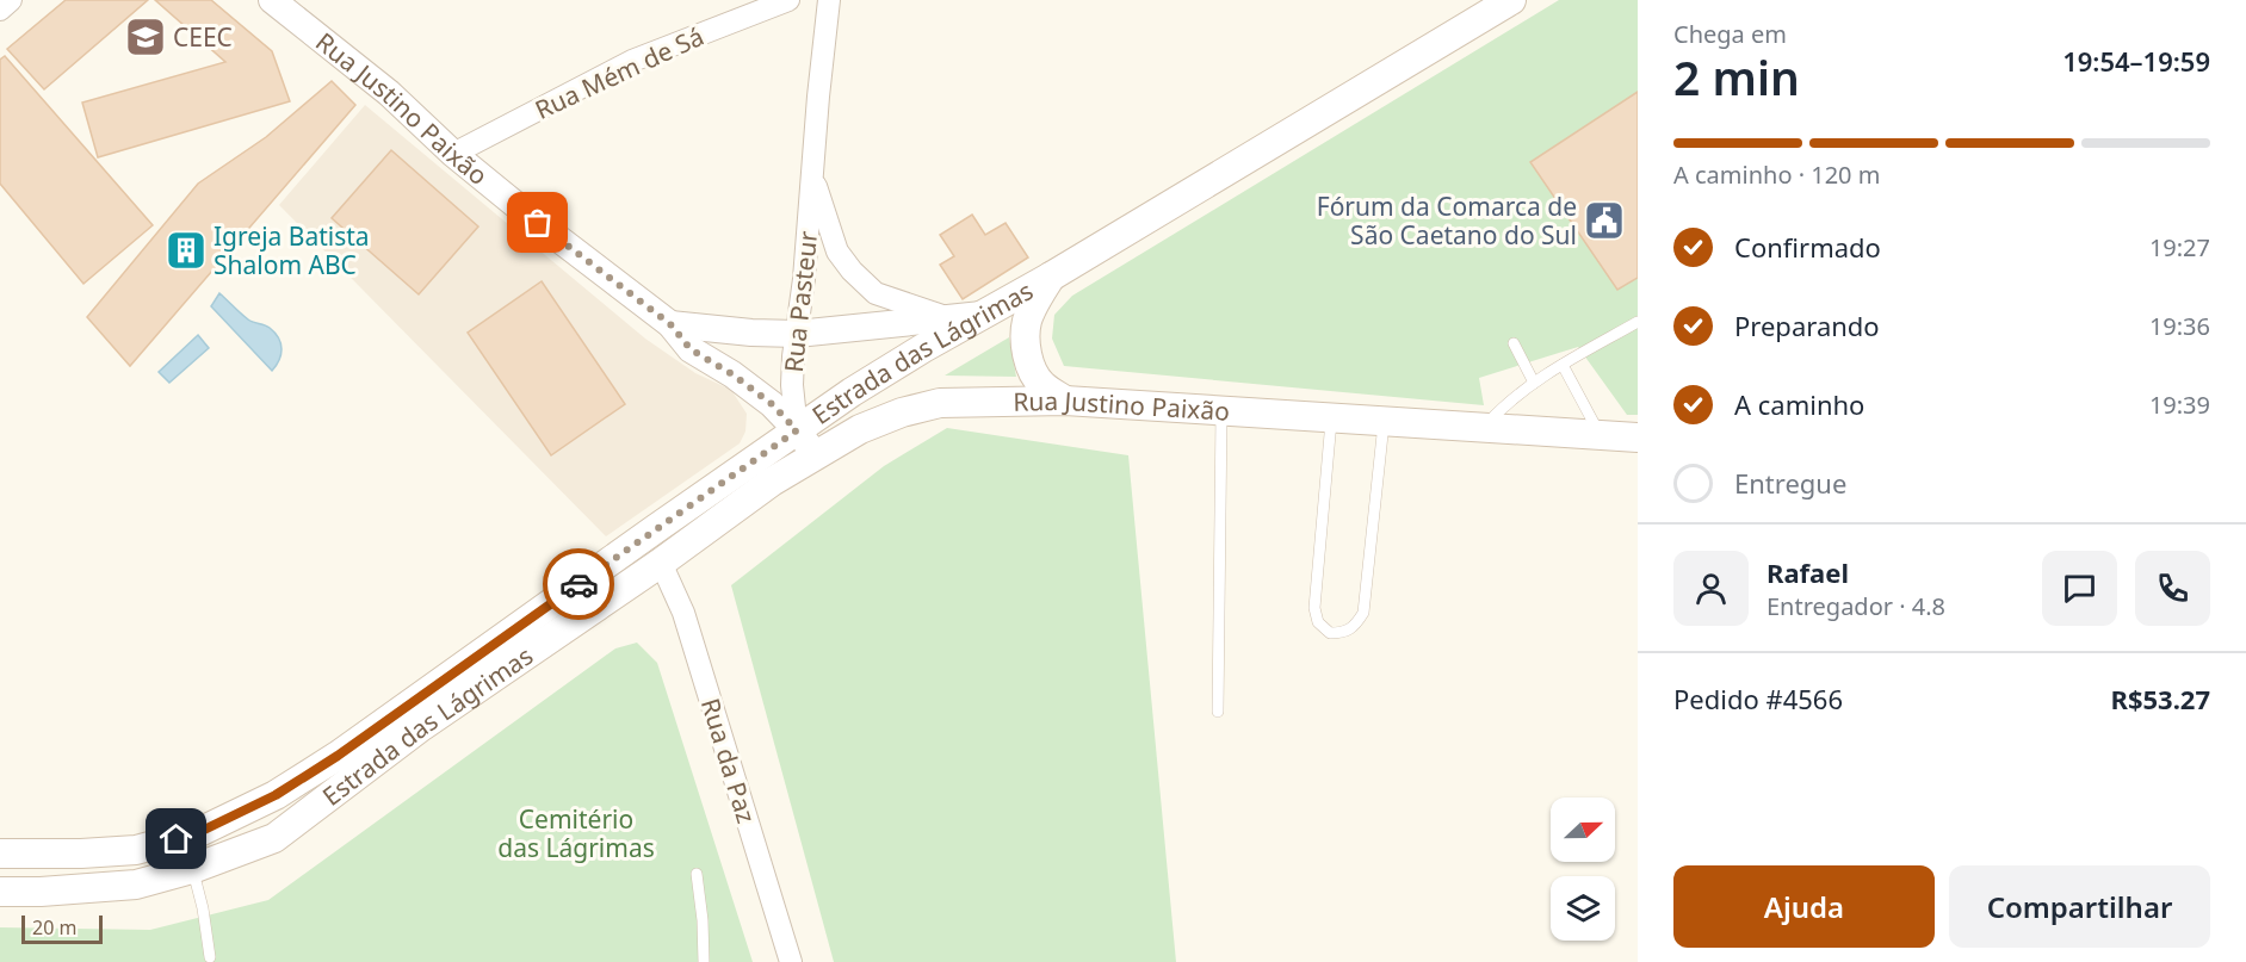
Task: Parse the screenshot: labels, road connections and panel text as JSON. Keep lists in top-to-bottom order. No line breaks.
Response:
{"streets":{"main road":["Rua Justino Paixão","Estrada das Lágrimas"],"street":["Rua Mém de Sá","Rua Pasteur","Rua da Paz"]},"crossings":[["Rua Mém de Sá","Rua Justino Paixão"],["Rua Justino Paixão","Rua Pasteur"],["Rua Justino Paixão","Estrada das Lágrimas"],["Rua Pasteur","Estrada das Lágrimas"],["Estrada das Lágrimas","Rua da Paz"]],"parks":["Cemitério das Lágrimas"],"places":{"school or university":["CEEC"],"public building":["Fórum da Comarca de São Caetano do Sul"],"building":["Igreja Batista Shalom ABC"]},"scale_bar":"20 m","north":"right","page":{"heading":["2 min","Chega em","19:54–19:59"],"panel":["Rafael","Entregador · 4.8","Pedido #4566","R$53.27"],"bar":"A caminho · 120 m","list":[["Confirmado","19:27"],["Preparando","19:36"],["A caminho","19:39"],"Entregue"],"buttons":["Ajuda","Compartilhar"],"scale":"20 m"}}
